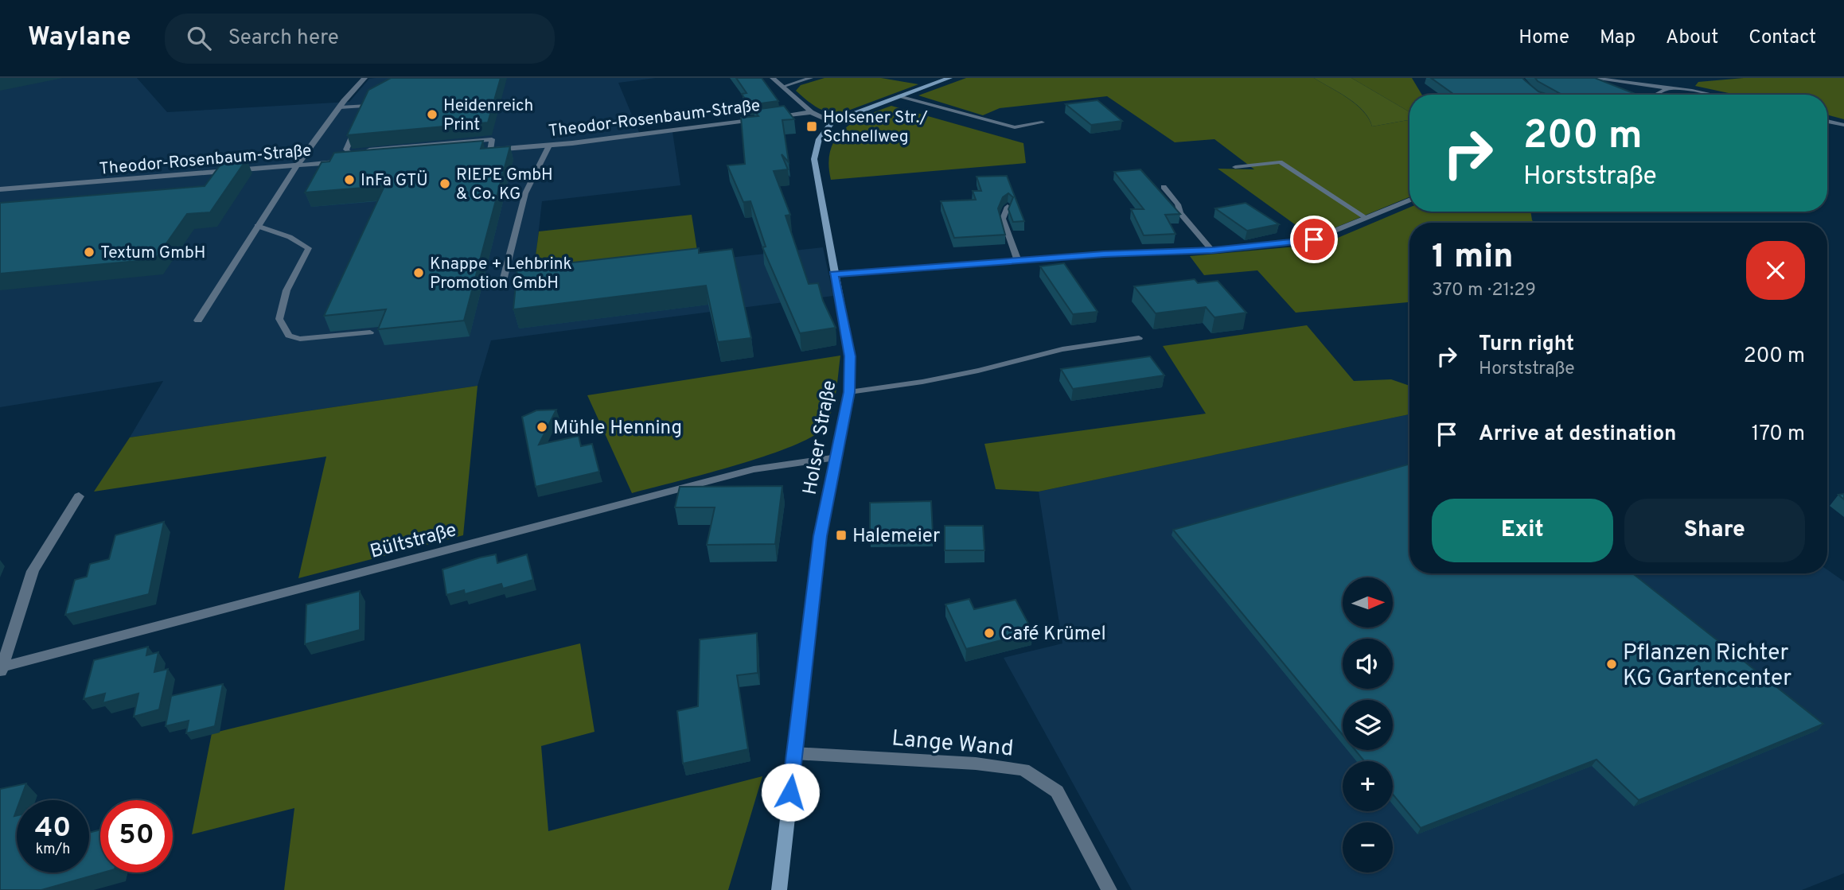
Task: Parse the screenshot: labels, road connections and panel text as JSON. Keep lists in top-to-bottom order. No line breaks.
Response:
{"streets":{"main road":["Holser Straße"],"street":["Theodor-Rosenbaum-Straße","Bültstraße","Lange Wand"]},"crossings":[["Holser Straße","Bültstraße"],["Holser Straße","Lange Wand"]],"places":{"other":["Heidenreich Print","InFa GTÜ","RIEPE GmbH & Co. KG","Textum GmbH","Knappe + Lehbrink Promotion GmbH","Mühle Henning","Café Krümel","Pflanzen Richter KG Gartencenter"],"transit":["Holsener Str./ Schnellweg","Halemeier"]},"north":"right","page":{"header":"Waylane","search":"Search here","nav":["Home","Map","About","Contact"],"turn":["200 m","Horststraße"],"heading":["1 min","370 m · 21:29"],"list":[{"name":"Turn right","note":"Horststraße","value":"200 m"},{"name":"Arrive at destination","value":"170 m"}],"buttons":["Exit","Share"],"map_buttons":["+","−"],"speed":"40 km/h","limit":"50"}}
